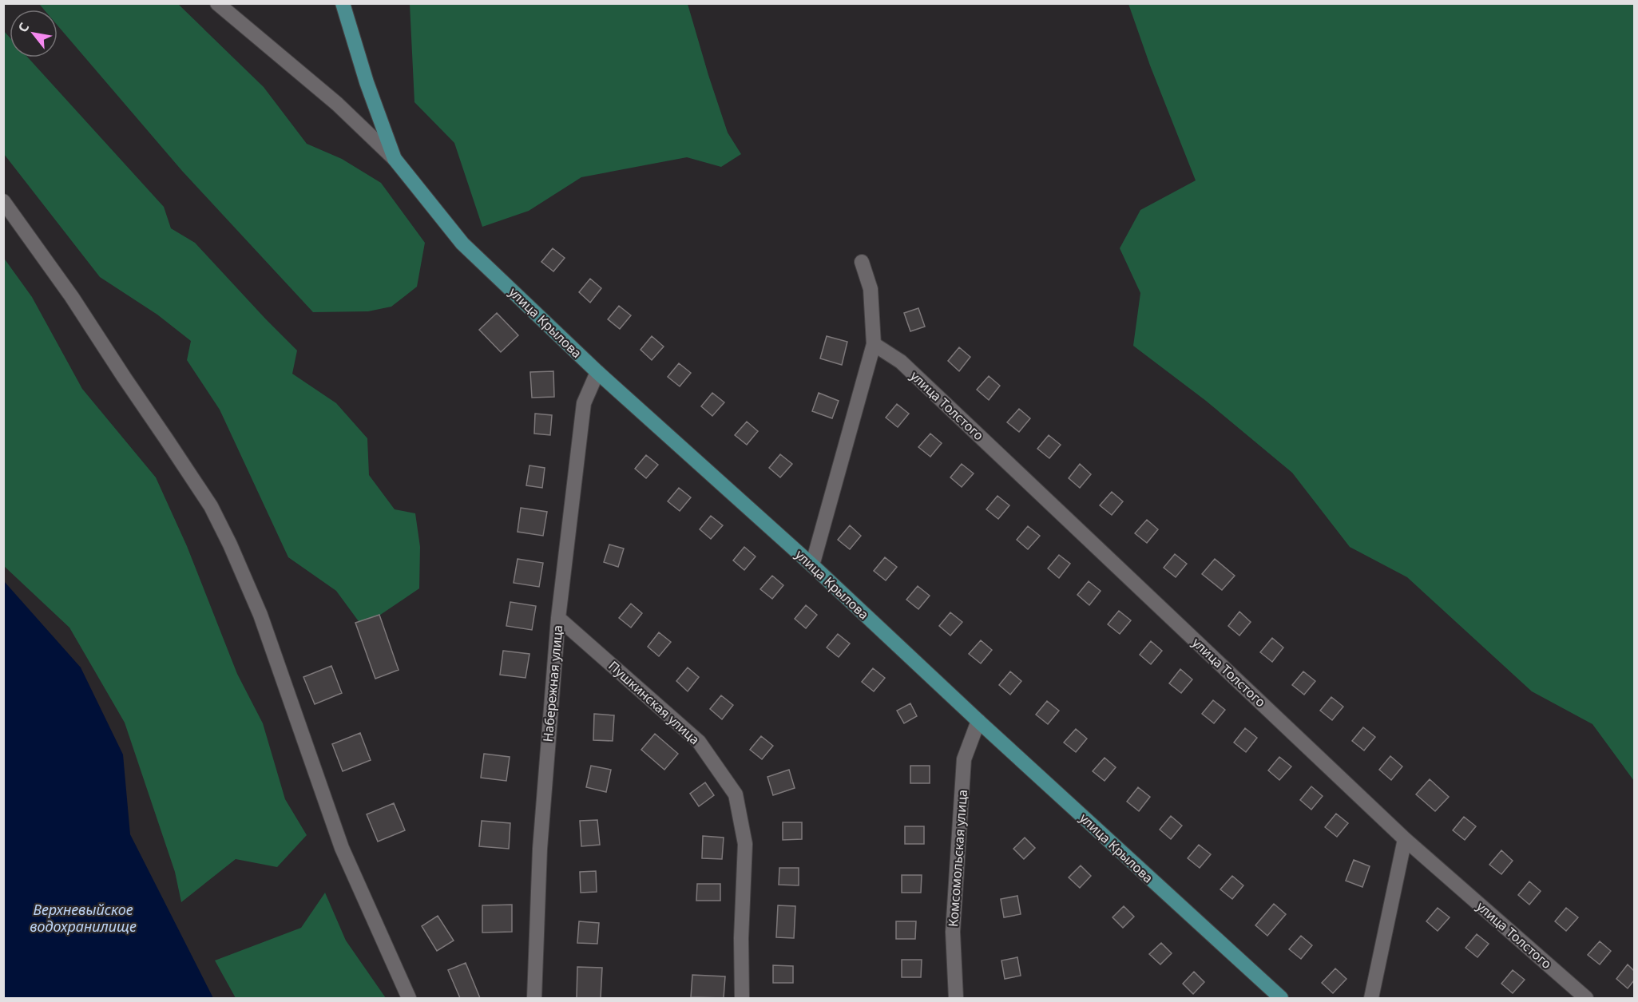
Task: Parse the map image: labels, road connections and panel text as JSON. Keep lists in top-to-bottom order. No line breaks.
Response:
{"streets":{"main road":["улица Крылова"],"street":["улица Толстого","Набережная улица","Пушкинская улица","Комсомольская улица"]},"crossings":[["улица Крылова","Набережная улица"],["улица Крылова","Комсомольская улица"],["Набережная улица","Пушкинская улица"]],"water":["Верхневыйское водохранилище"],"north":"top left"}
